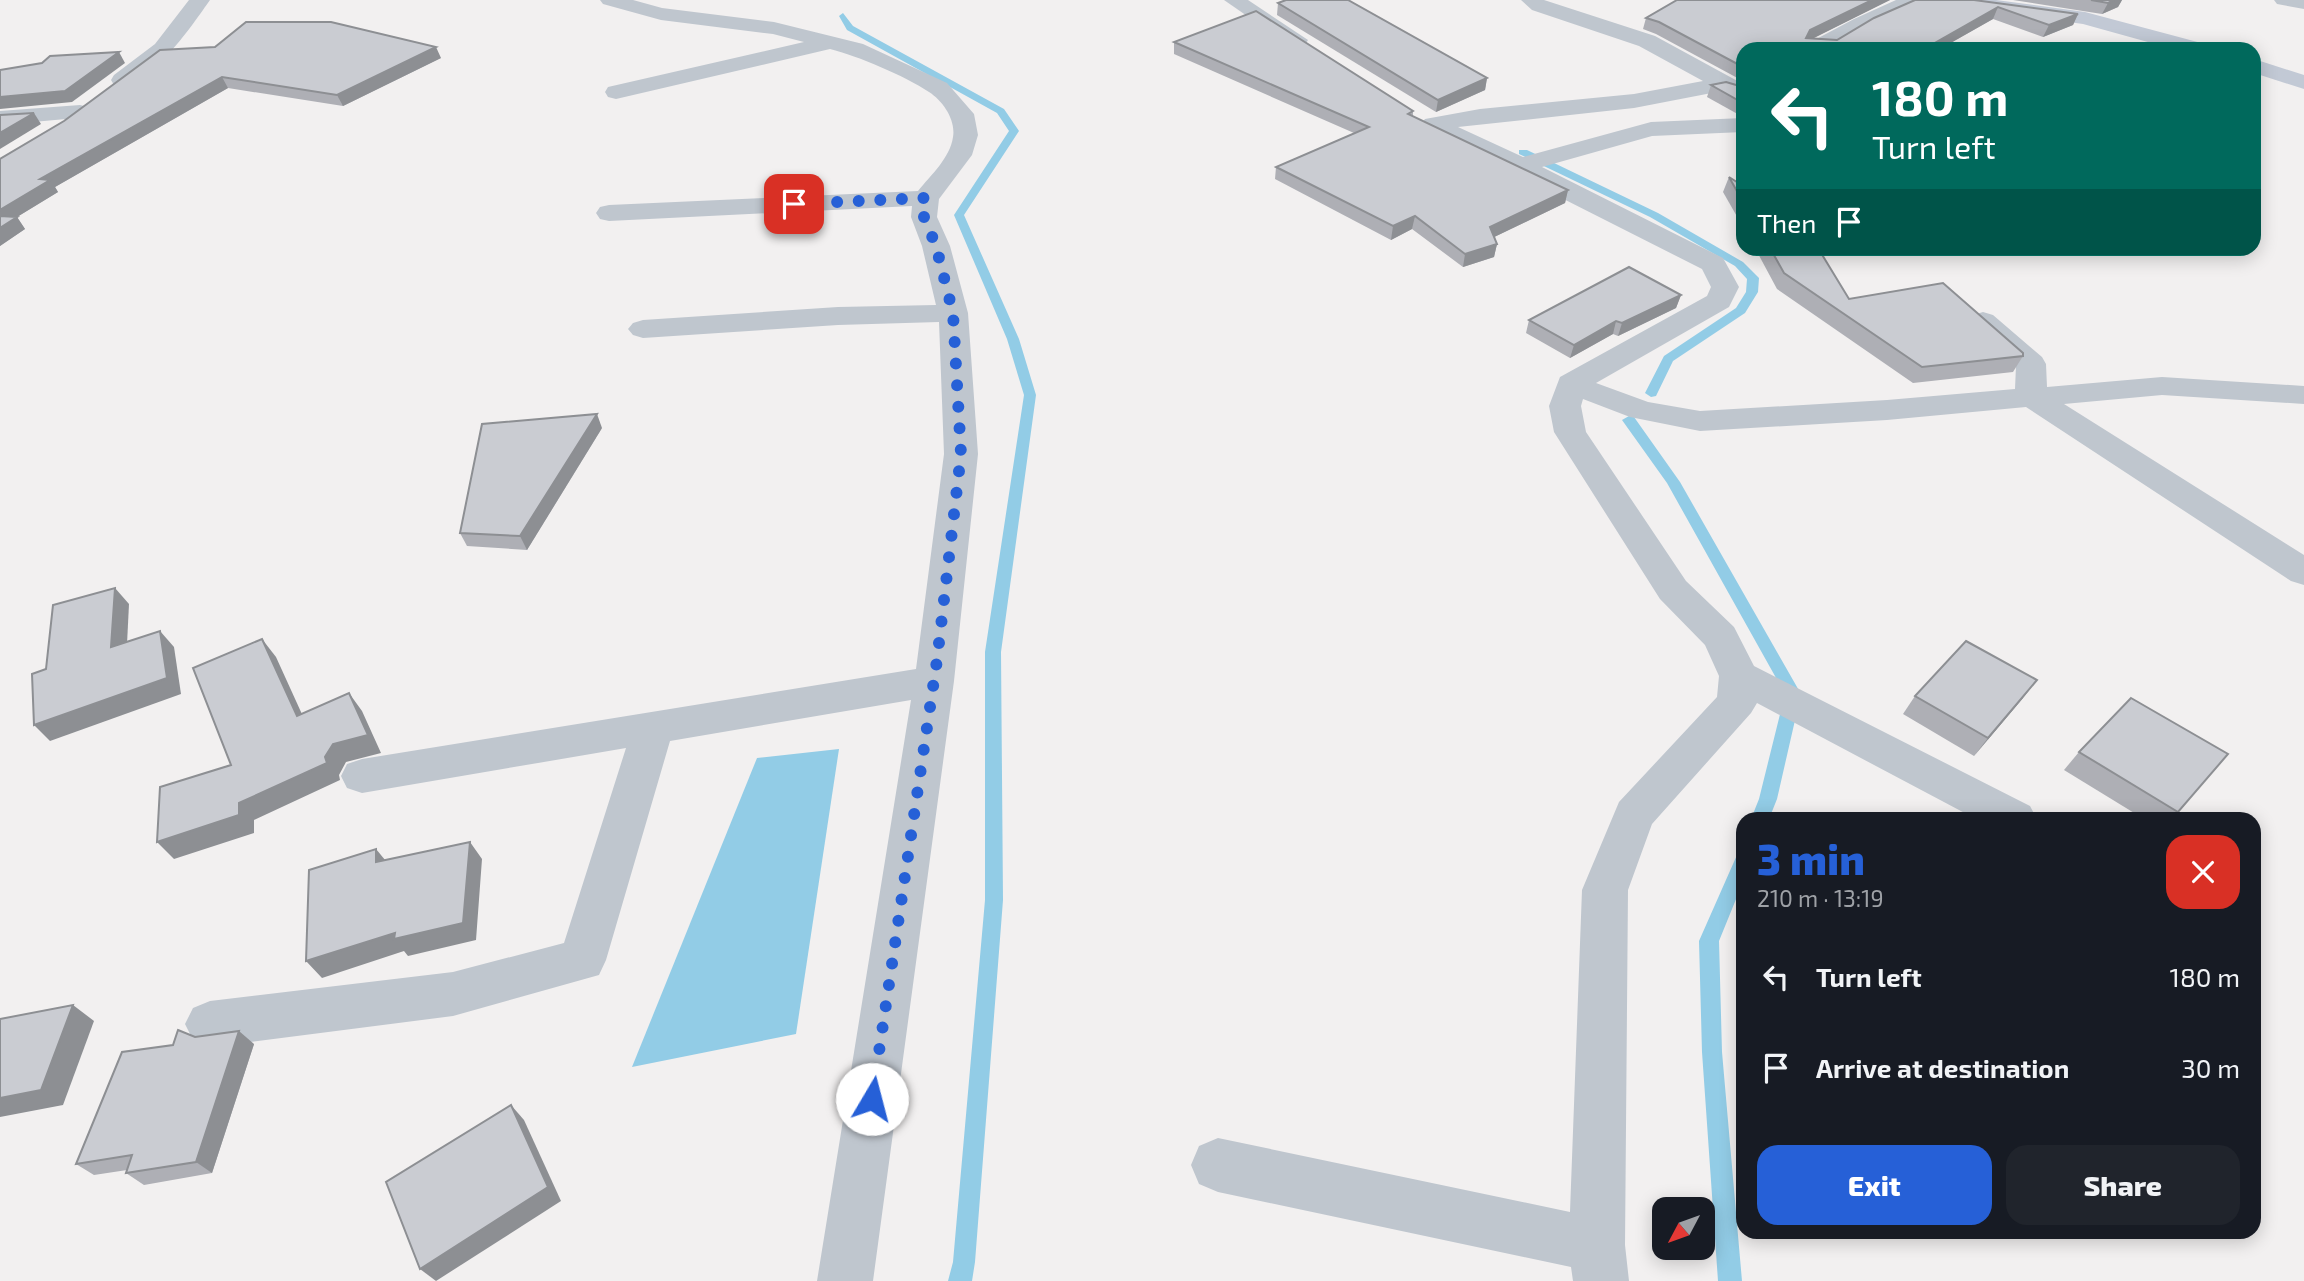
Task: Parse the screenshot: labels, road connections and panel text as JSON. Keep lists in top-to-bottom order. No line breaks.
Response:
{"north":"bottom left","page":{"turn":["180 m","Turn left"],"then":"Then","heading":["3 min","210 m · 13:19"],"list":[{"name":"Turn left","value":"180 m"},{"name":"Arrive at destination","value":"30 m"}],"buttons":["Exit","Share"]}}
